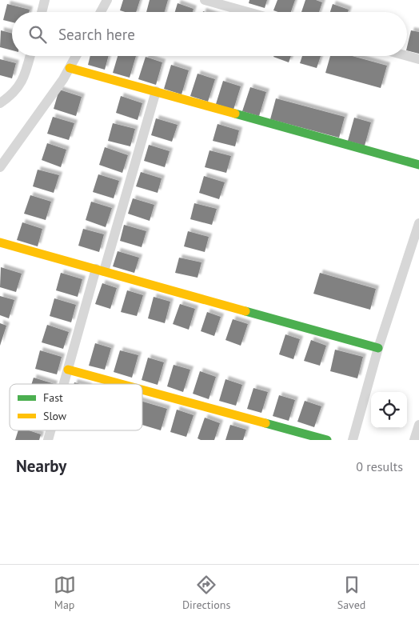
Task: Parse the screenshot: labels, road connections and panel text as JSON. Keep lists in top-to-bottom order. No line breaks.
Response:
{"legend":["Fast","Slow"],"page":{"search":"Search here","heading":["Nearby","0 results"],"nav":["Map","Directions","Saved"]}}
